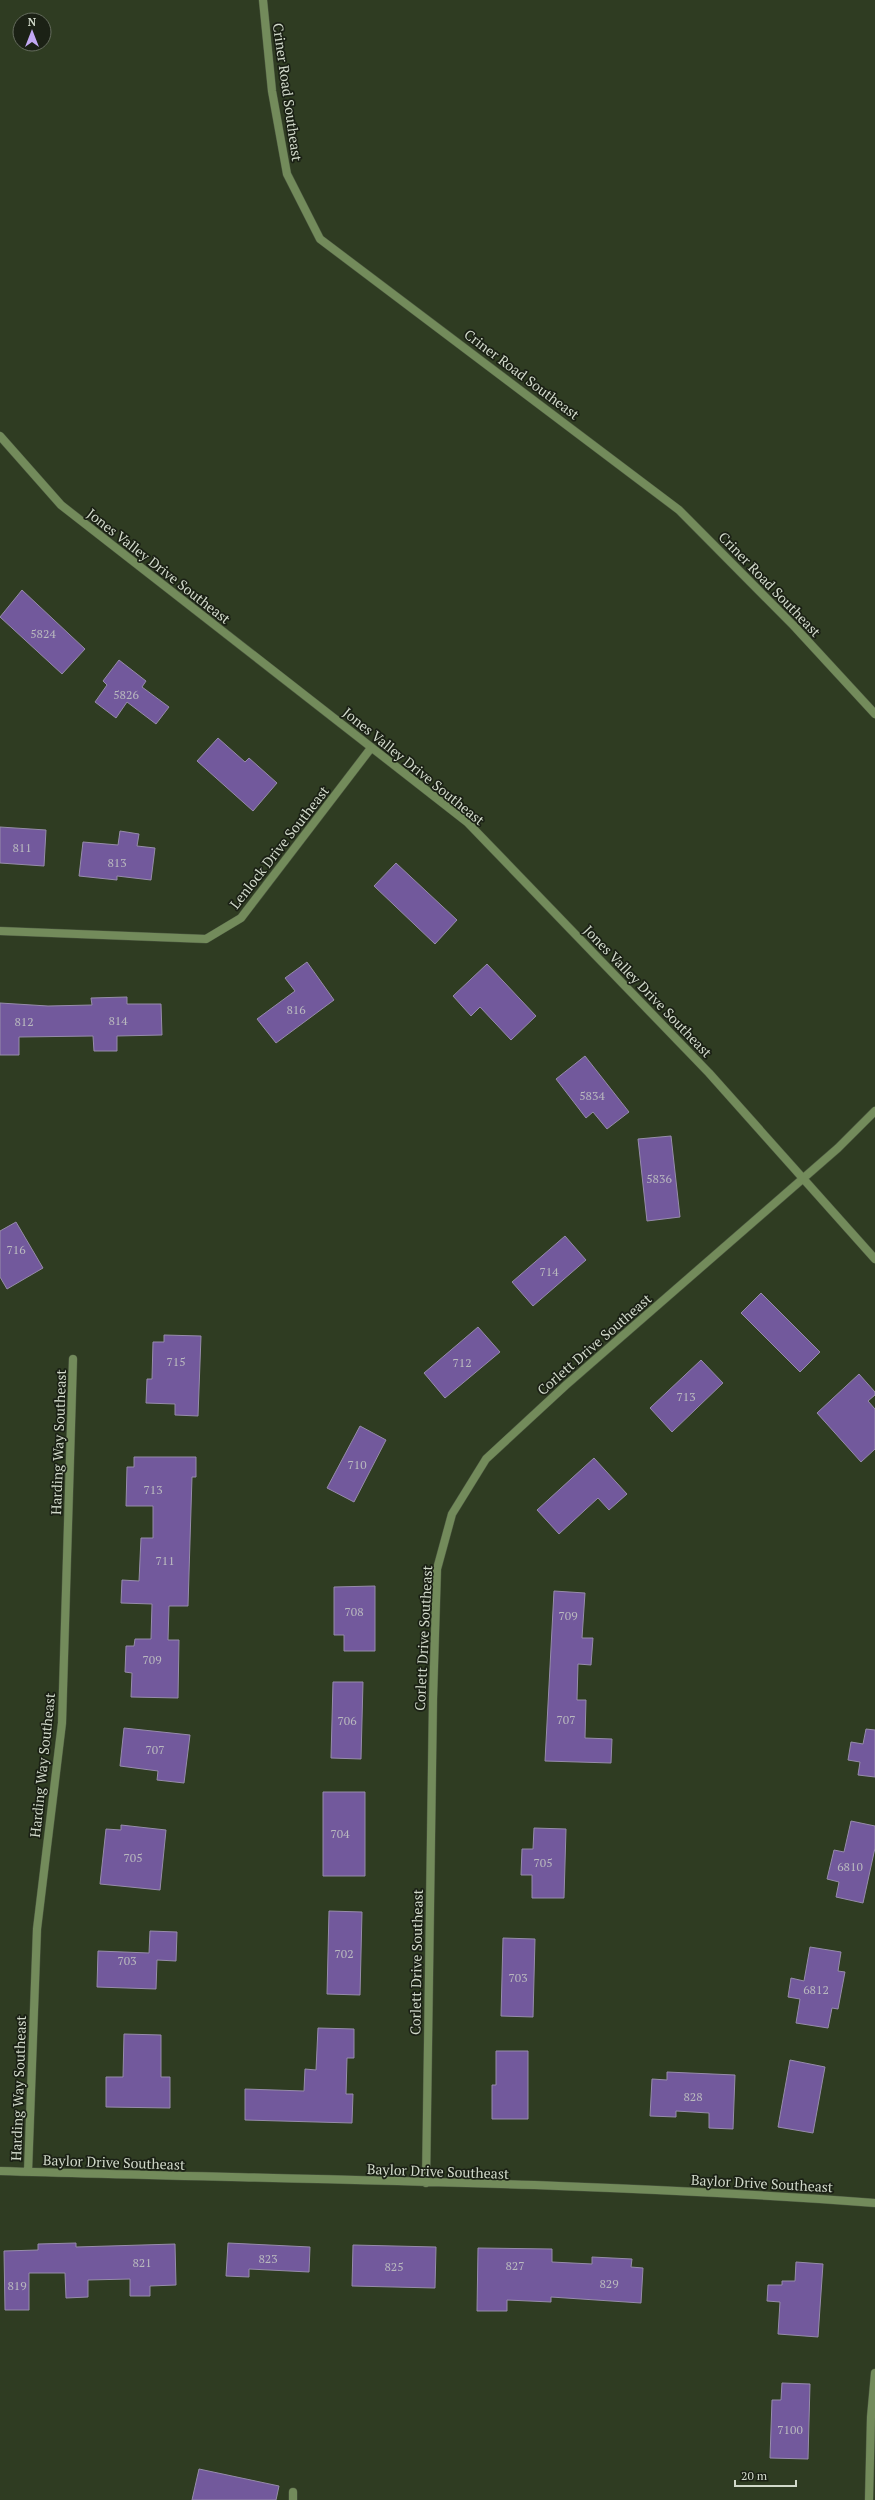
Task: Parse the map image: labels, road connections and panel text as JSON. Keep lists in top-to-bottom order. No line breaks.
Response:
{"streets":{"street":["Criner Road Southeast","Jones Valley Drive Southeast","Lenlock Drive Southeast","Corlett Drive Southeast","Harding Way Southeast","Baylor Drive Southeast"]},"crossings":[["Jones Valley Drive Southeast","Lenlock Drive Southeast"],["Jones Valley Drive Southeast","Corlett Drive Southeast"],["Corlett Drive Southeast","Baylor Drive Southeast"],["Harding Way Southeast","Baylor Drive Southeast"]],"house_numbers":["5824","5826","811","813","816","814","812","5834","5836","716","714","715","712","713","710","713","711","708","709","709","707","706","707","704","705","705","6810","702","703","703","6812","828","823","821","827","825","829","819","7100"],"scale_bar":"20 m","north":"top"}
